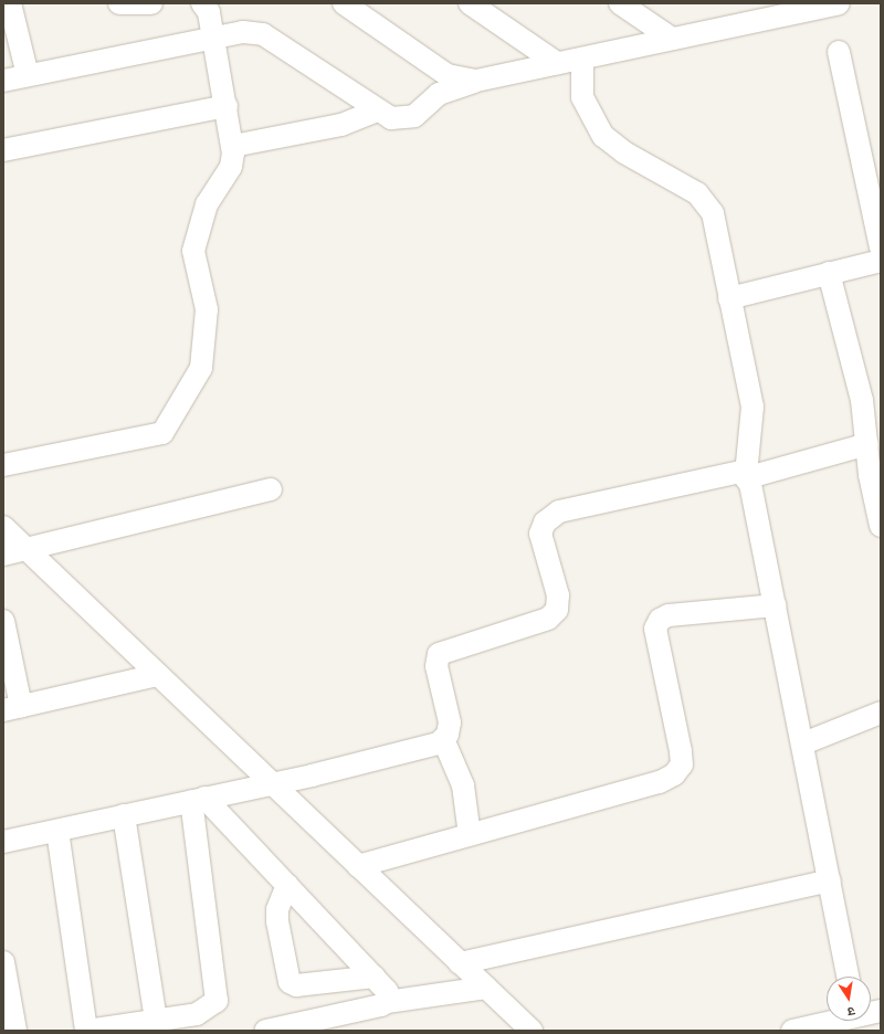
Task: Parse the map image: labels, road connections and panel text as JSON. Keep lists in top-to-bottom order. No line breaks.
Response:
{"north":"bottom"}
